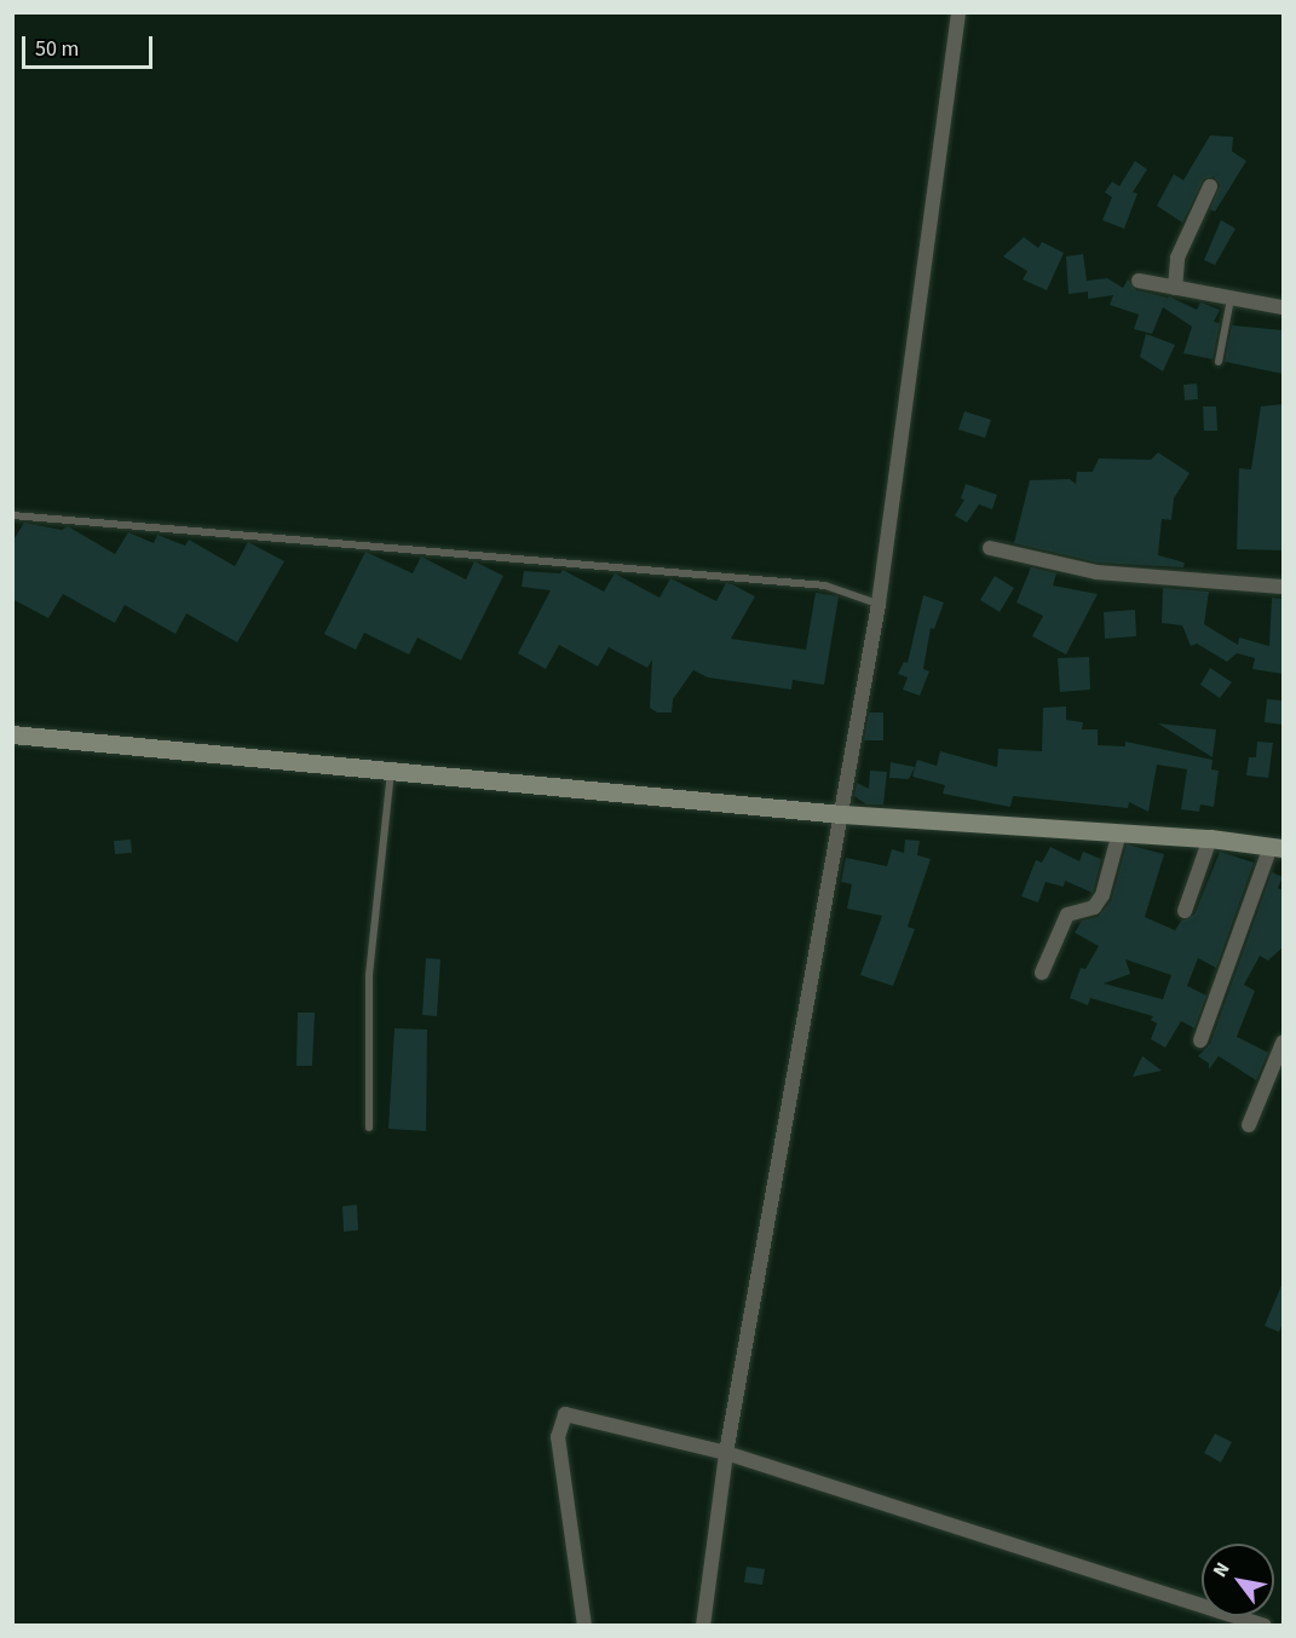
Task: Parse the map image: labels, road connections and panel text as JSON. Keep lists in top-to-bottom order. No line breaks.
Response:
{"scale_bar":"50 m","north":"top left"}
